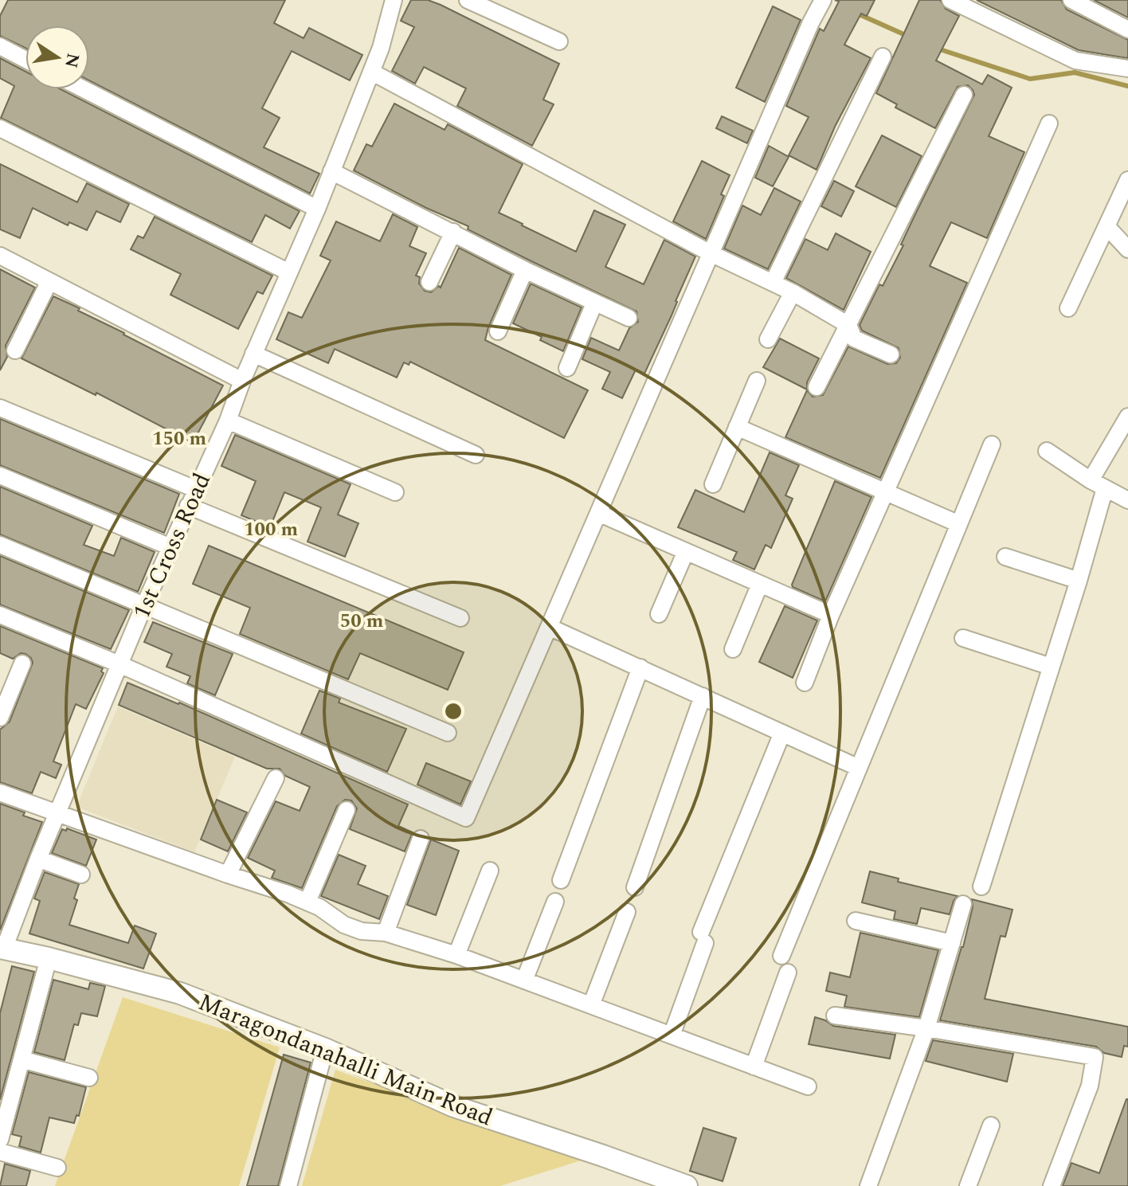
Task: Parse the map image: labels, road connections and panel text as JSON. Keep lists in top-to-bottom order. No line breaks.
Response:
{"streets":{"street":["1st Cross Road","Maragondanahalli Main Road"]},"crossings":[["1st Cross Road","Maragondanahalli Main Road"]],"north":"right","rings":["150 m","100 m","50 m"]}
